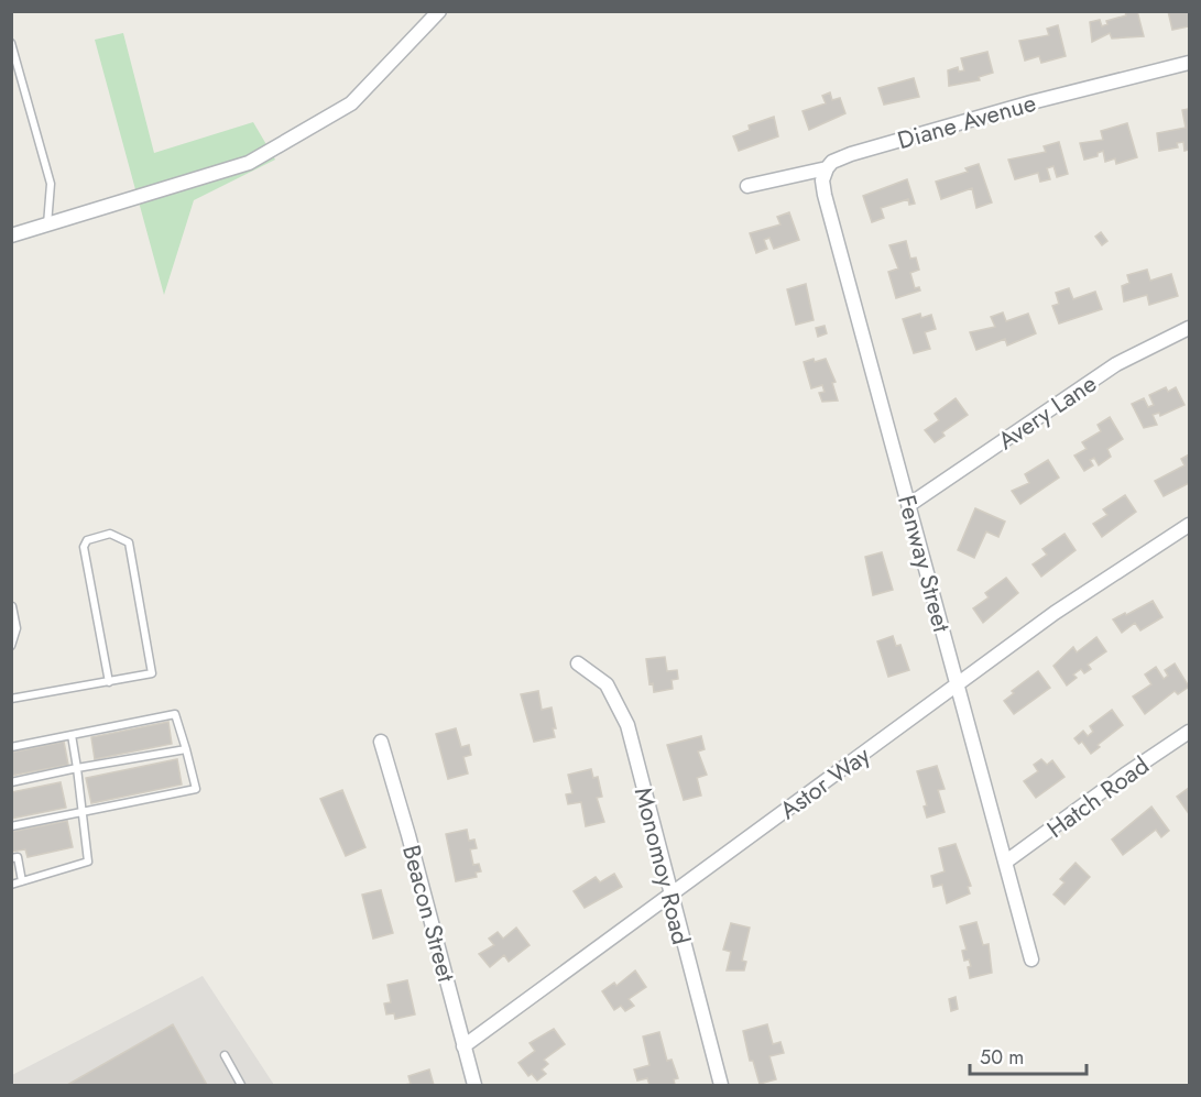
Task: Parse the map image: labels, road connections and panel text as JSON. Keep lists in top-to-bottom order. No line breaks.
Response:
{"streets":{"street":["Diane Avenue","Avery Lane","Fenway Street","Astor Way","Hatch Road","Monomoy Road","Beacon Street"]},"crossings":[["Diane Avenue","Fenway Street"],["Avery Lane","Fenway Street"],["Fenway Street","Astor Way"],["Fenway Street","Hatch Road"],["Astor Way","Monomoy Road"],["Astor Way","Beacon Street"]],"scale_bar":"50 m"}
